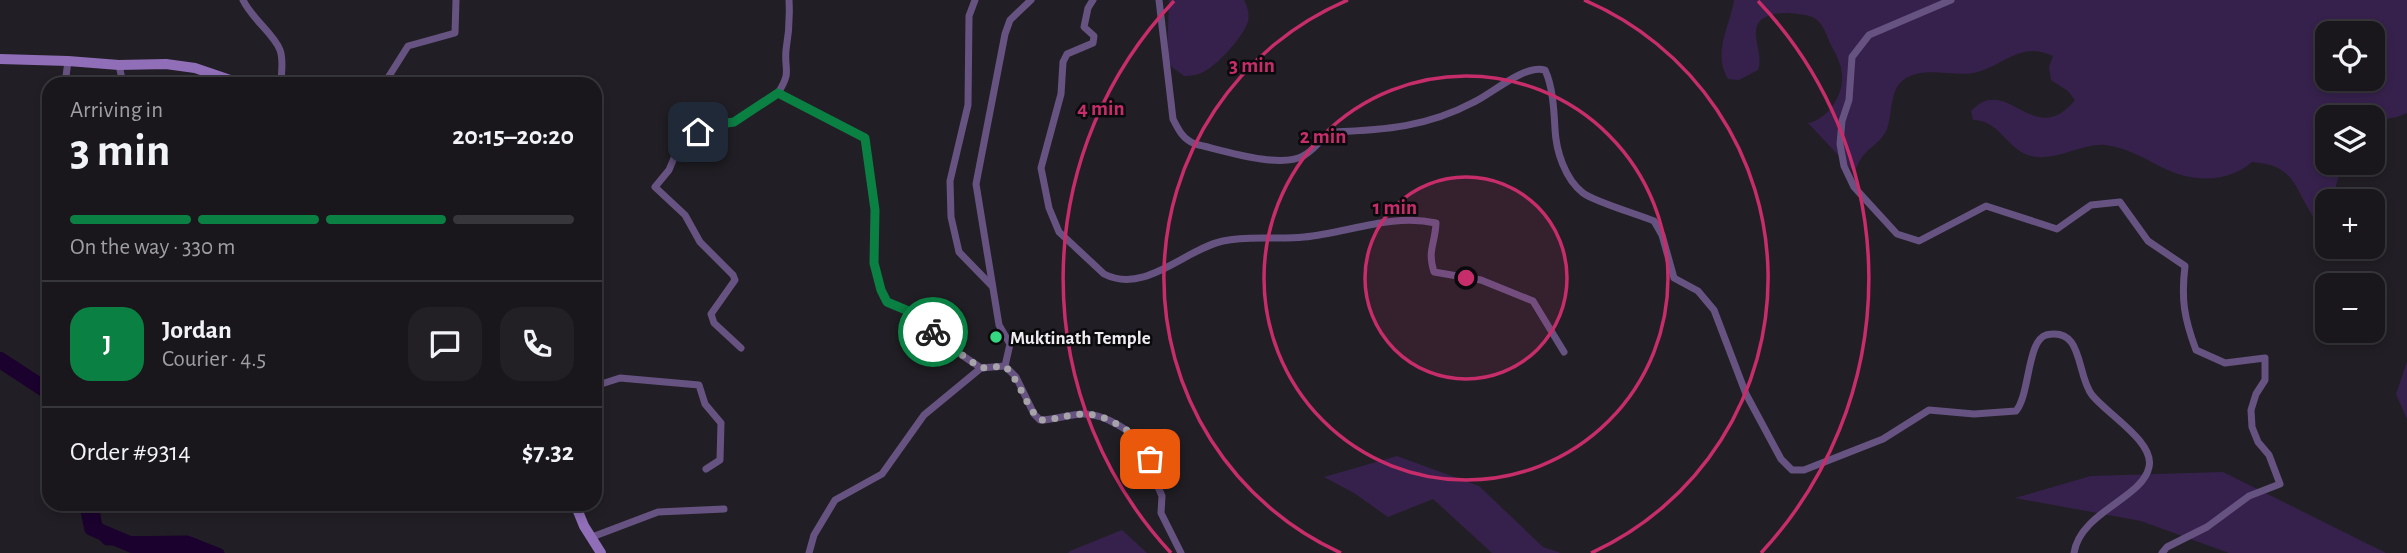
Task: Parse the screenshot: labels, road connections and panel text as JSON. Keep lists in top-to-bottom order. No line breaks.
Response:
{"places":["Muktinath Temple"],"page":{"map_buttons":["+","−"],"heading":["3 min","Arriving in","20:15–20:20"],"panel":["Jordan","Courier · 4.5","Order #9314","$7.32"],"bar":"On the way · 330 m","round":"J"},"rings":["3 min","4 min","2 min","1 min"]}
